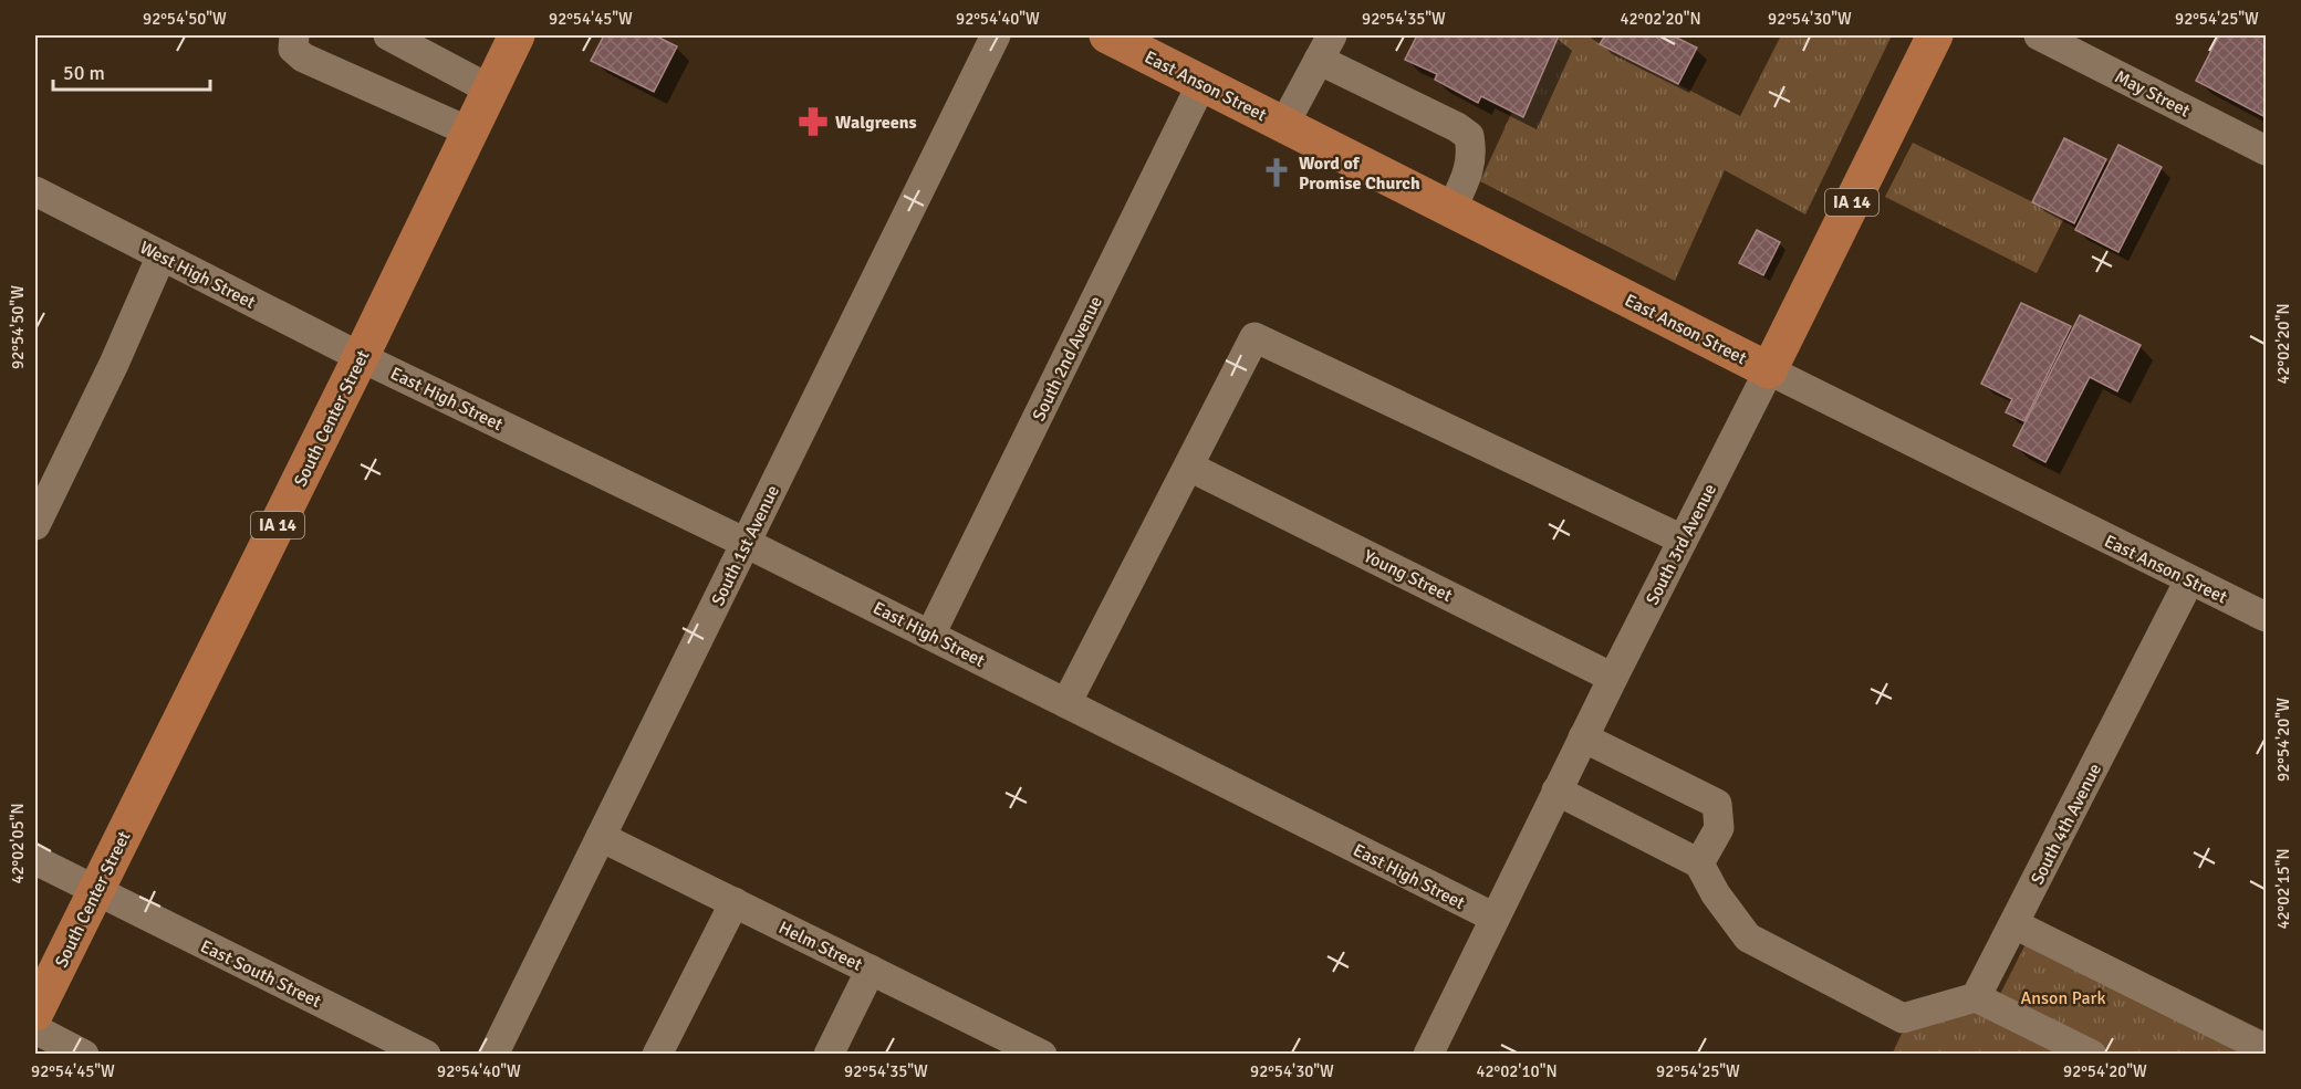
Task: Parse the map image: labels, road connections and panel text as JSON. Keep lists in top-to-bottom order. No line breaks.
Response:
{"streets":{"main road":["East Anson Street","IA 14","South Center Street","South 3rd Avenue"],"street":["May Street","West High Street","South 2nd Avenue","East High Street","South 1st Avenue","Young Street","South 4th Avenue","Helm Street","East South Street"]},"crossings":[["East Anson Street","South 2nd Avenue"],["East Anson Street","South 3rd Avenue"],["East Anson Street","South 4th Avenue"],["West High Street","East High Street"],["West High Street","South Center Street"],["South 2nd Avenue","East High Street"],["East High Street","South Center Street"],["East High Street","South 3rd Avenue"],["East High Street","South 1st Avenue"],["South Center Street","East South Street"],["South 3rd Avenue","Young Street"],["South 1st Avenue","Helm Street"]],"parks":["Anson Park"],"places":{"pharmacy":["Walgreens"],"church":["Word of Promise Church"]},"scale_bar":"50 m","coordinates":["92°54'50\"W","92°54'45\"W","92°54'40\"W","92°54'35\"W","42°02'20\"N","92°54'30\"W","92°54'25\"W","92°54'20\"W","42°02'05\"N","42°02'15\"N","42°02'10\"N"]}
